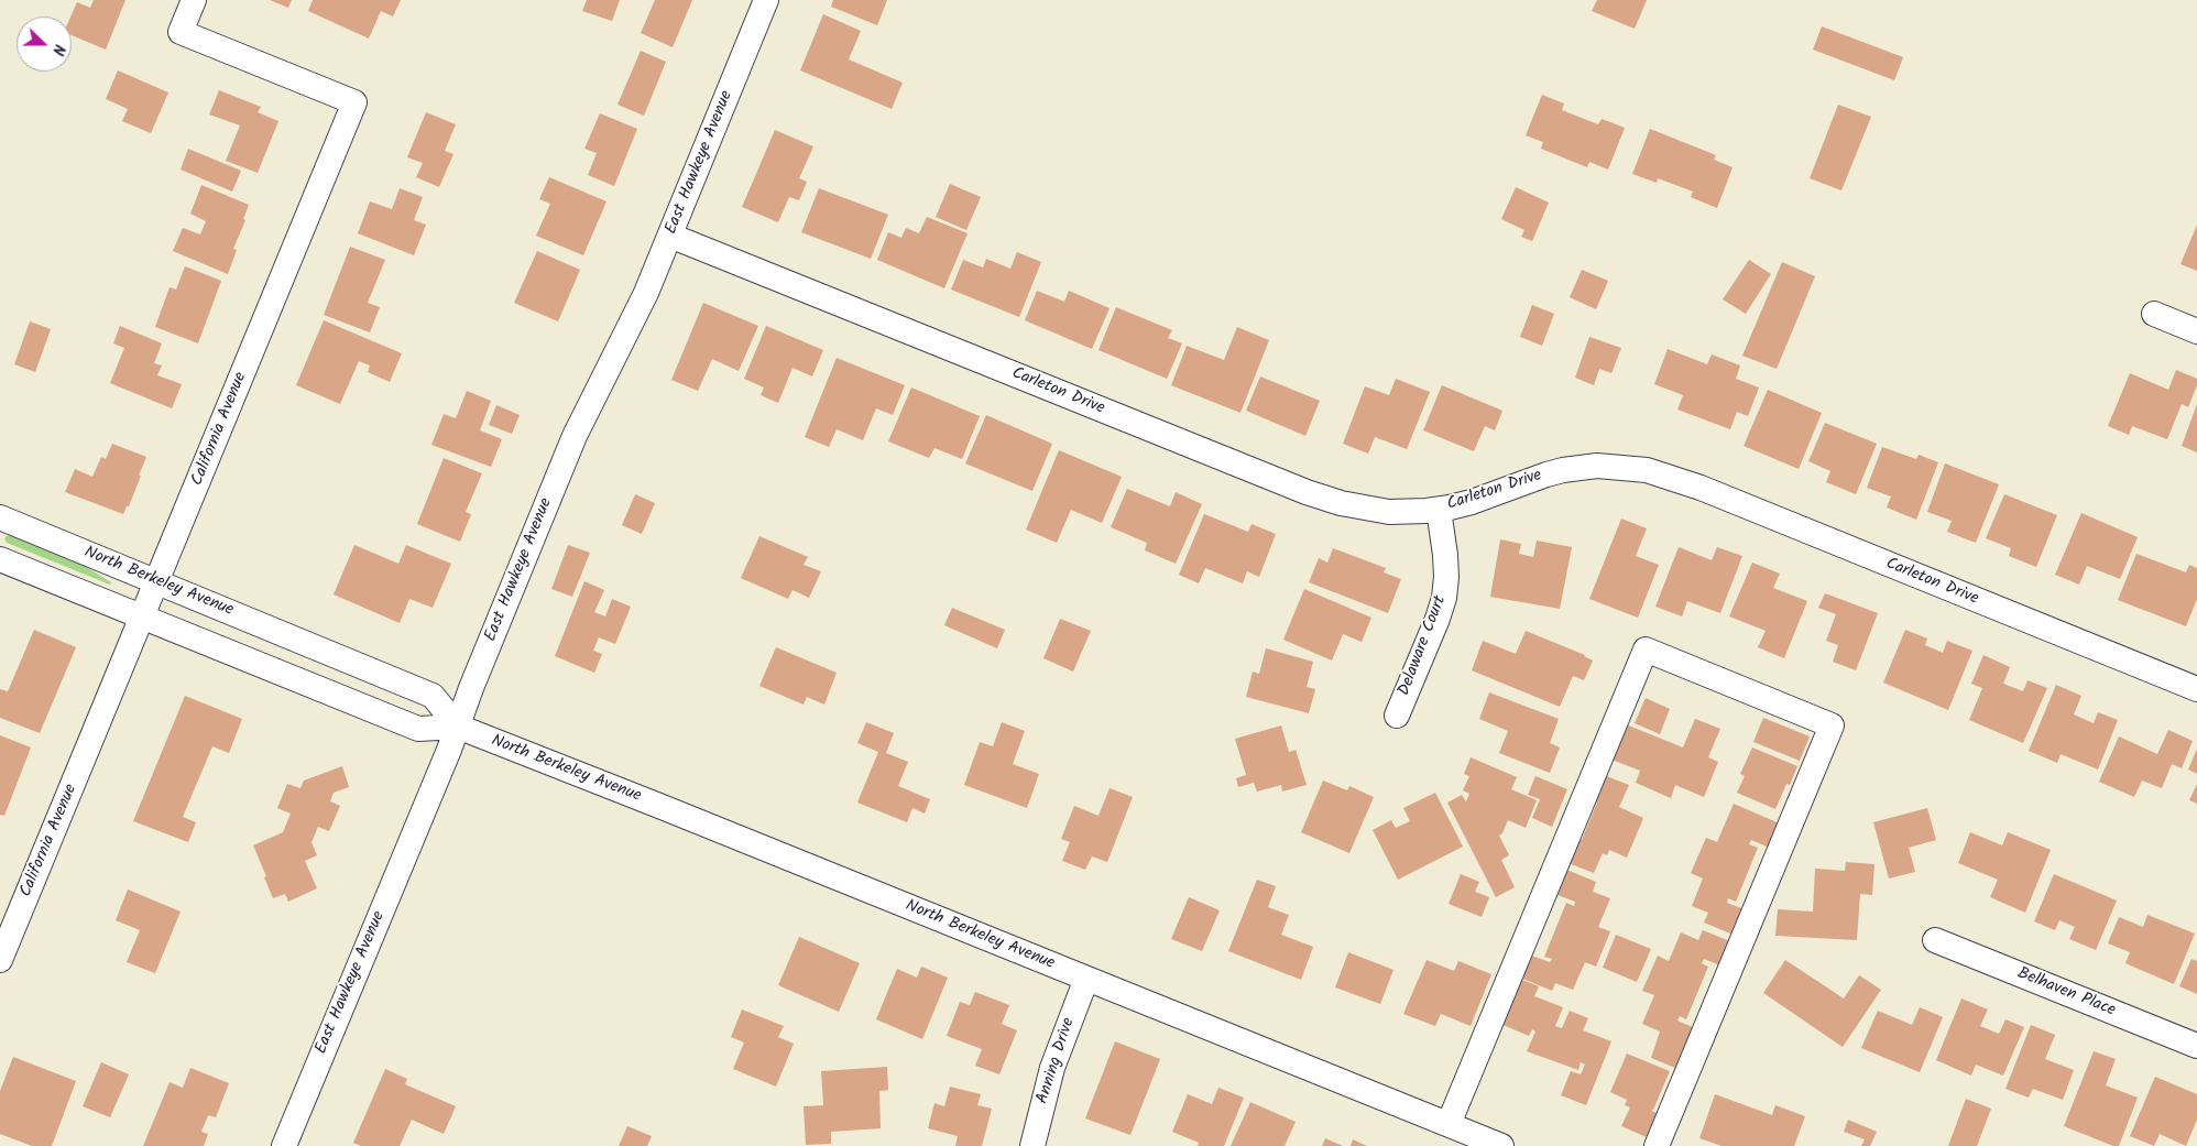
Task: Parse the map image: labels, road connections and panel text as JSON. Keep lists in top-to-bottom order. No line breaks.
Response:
{"streets":{"street":["East Hawkeye Avenue","Carleton Drive","California Avenue","North Berkeley Avenue","Delaware Court","Belhaven Place","Anning Drive"]},"crossings":[["East Hawkeye Avenue","Carleton Drive"],["East Hawkeye Avenue","North Berkeley Avenue"],["Carleton Drive","Delaware Court"],["California Avenue","North Berkeley Avenue"],["North Berkeley Avenue","Anning Drive"]],"north":"right"}
